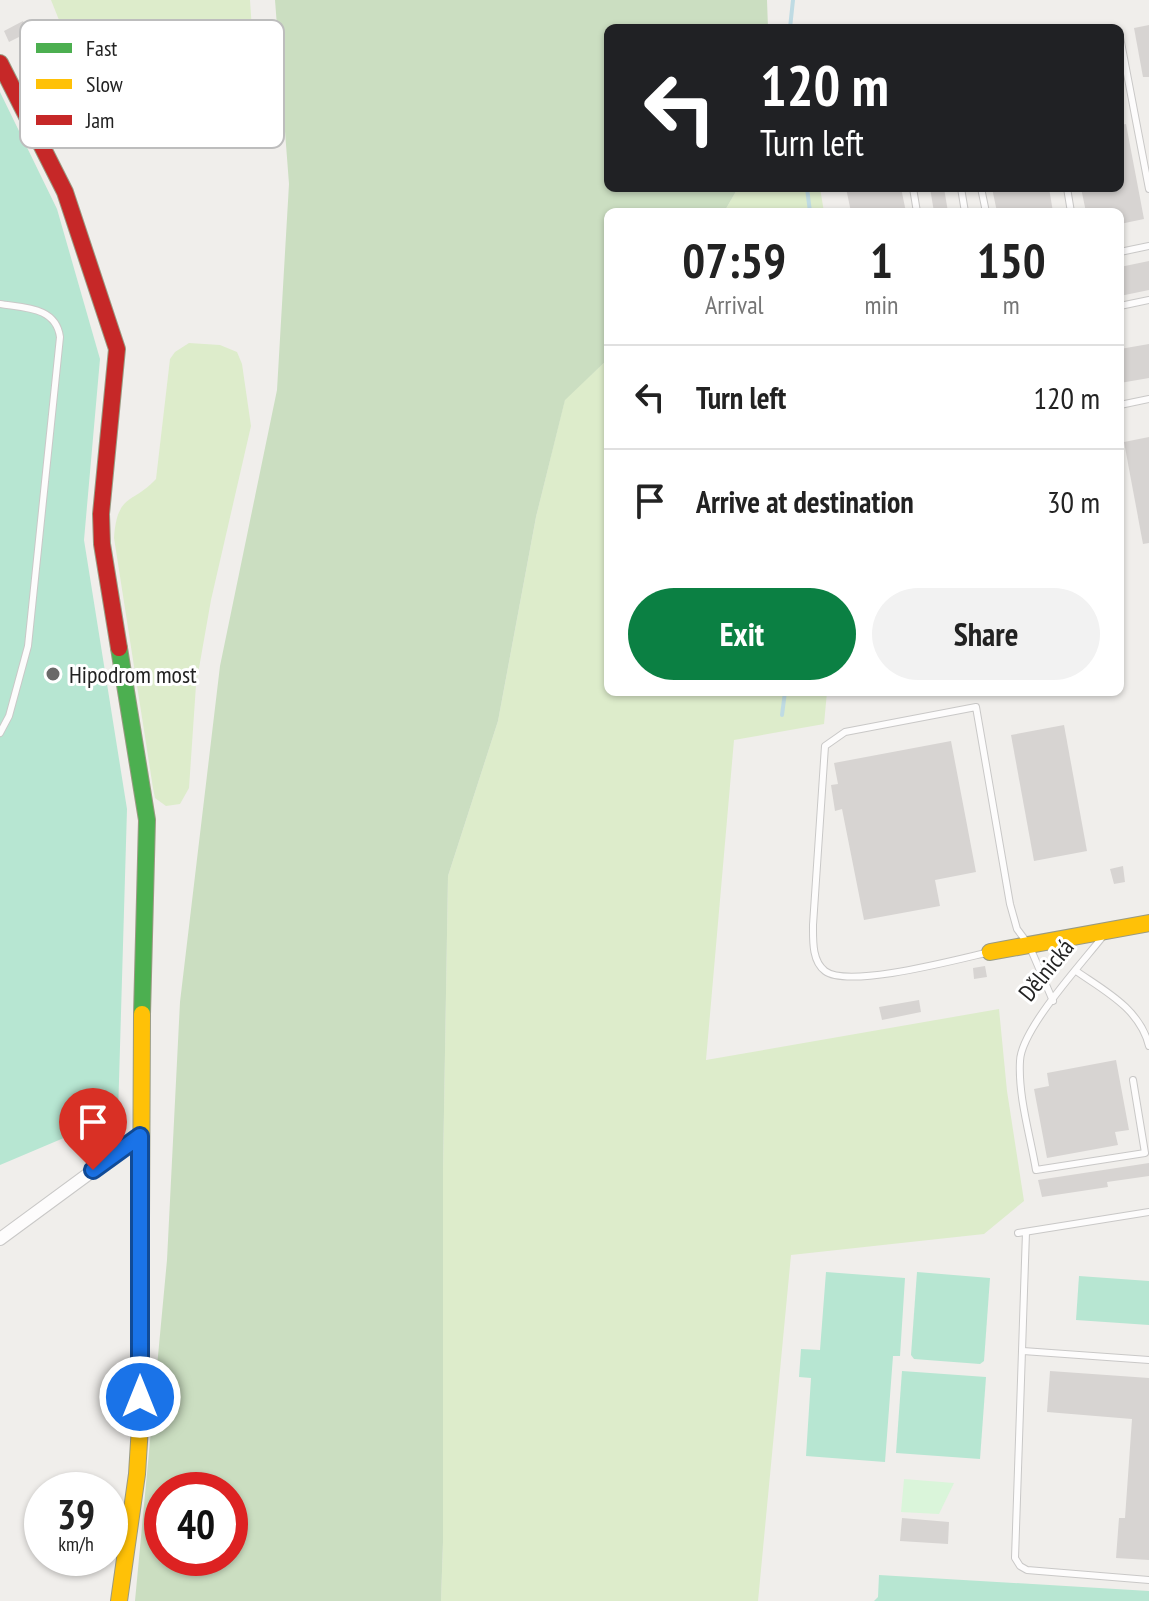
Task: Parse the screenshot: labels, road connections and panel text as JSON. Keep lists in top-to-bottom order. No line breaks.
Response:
{"streets":{"street":["Dělnická"]},"places":["Hipodrom most"],"legend":["Fast","Slow","Jam"],"page":{"turn":["120 m","Turn left"],"eta":["07:59","Arrival","1","min","150","m"],"list":[{"name":"Turn left","value":"120 m"},{"name":"Arrive at destination","value":"30 m"}],"buttons":["Exit","Share"],"speed":"39 km/h","limit":"40"}}
